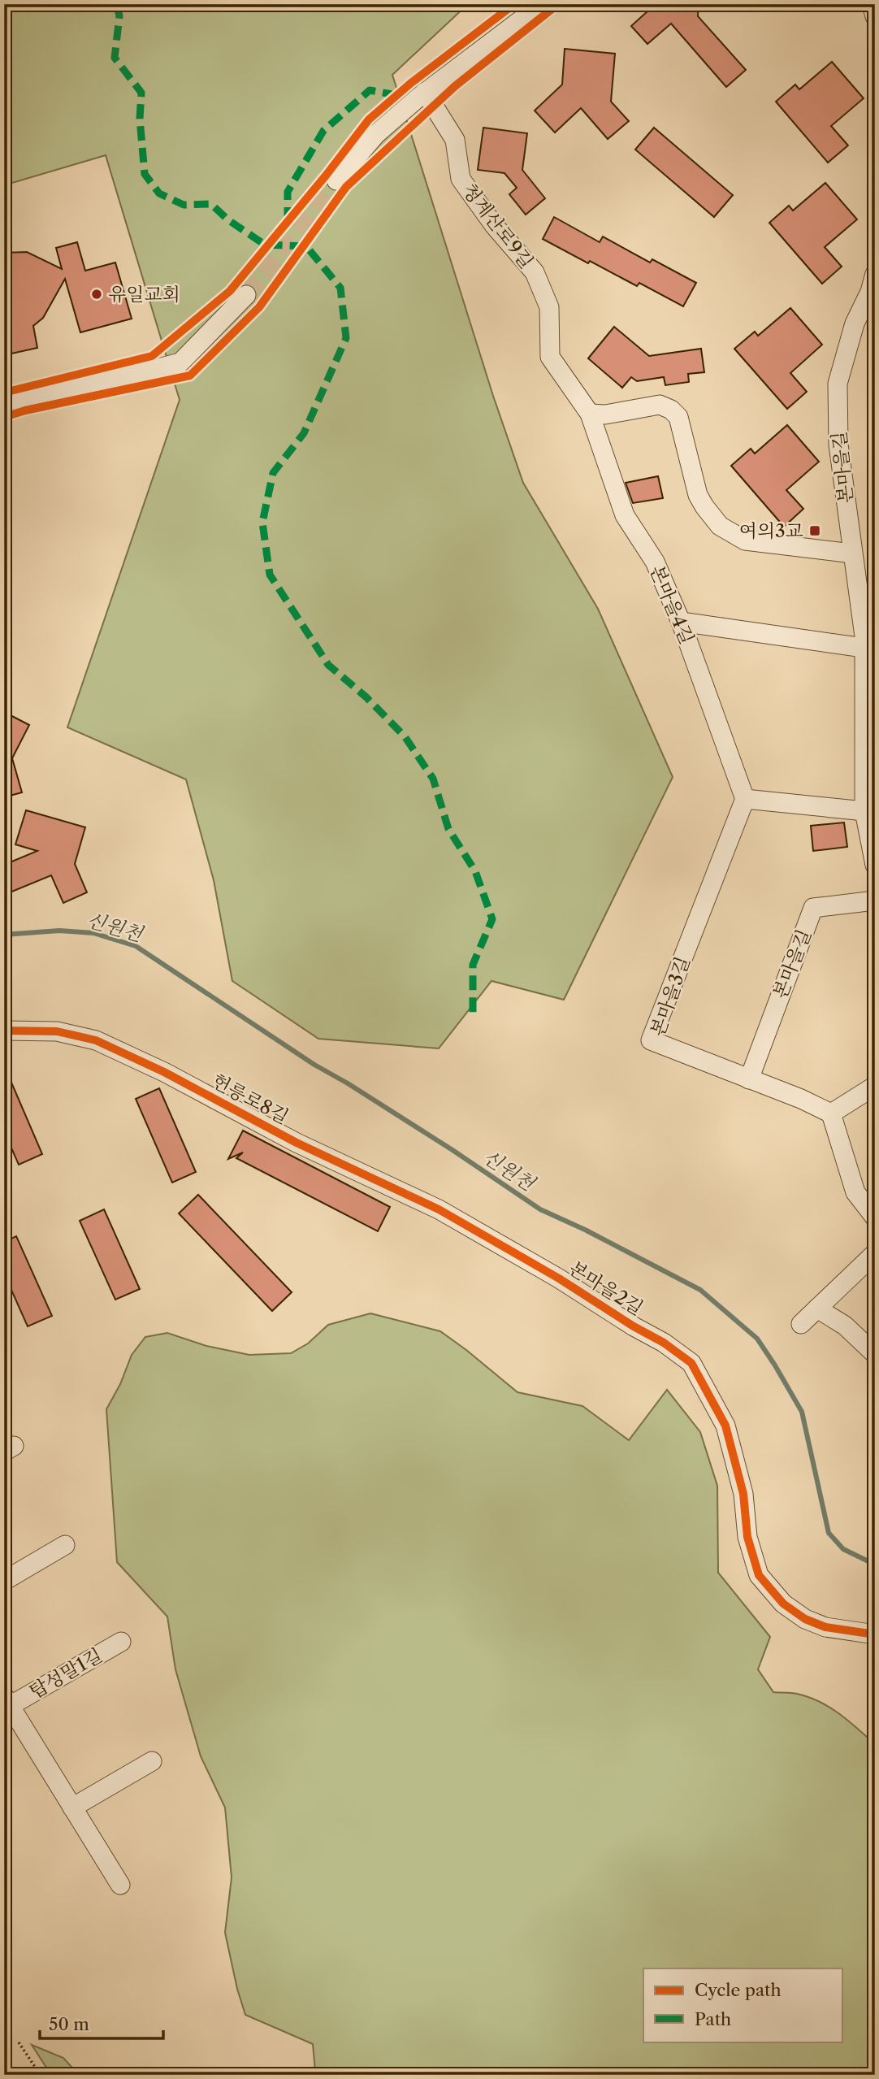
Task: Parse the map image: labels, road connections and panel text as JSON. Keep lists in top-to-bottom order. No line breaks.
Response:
{"streets":{"street":["청계산로9길","본마을길","본마을4길","본마을3길","헌릉로8길","본마을2길","탑성말1길"]},"crossings":[["청계산로9길","본마을4길"],["본마을길","본마을3길"],["본마을4길","본마을3길"],["헌릉로8길","본마을2길"]],"water":["신원천"],"places":{"other":["유일교회"],"transit":["여의3교"]},"legend":["Cycle path","Path"],"scale_bar":"50 m"}
